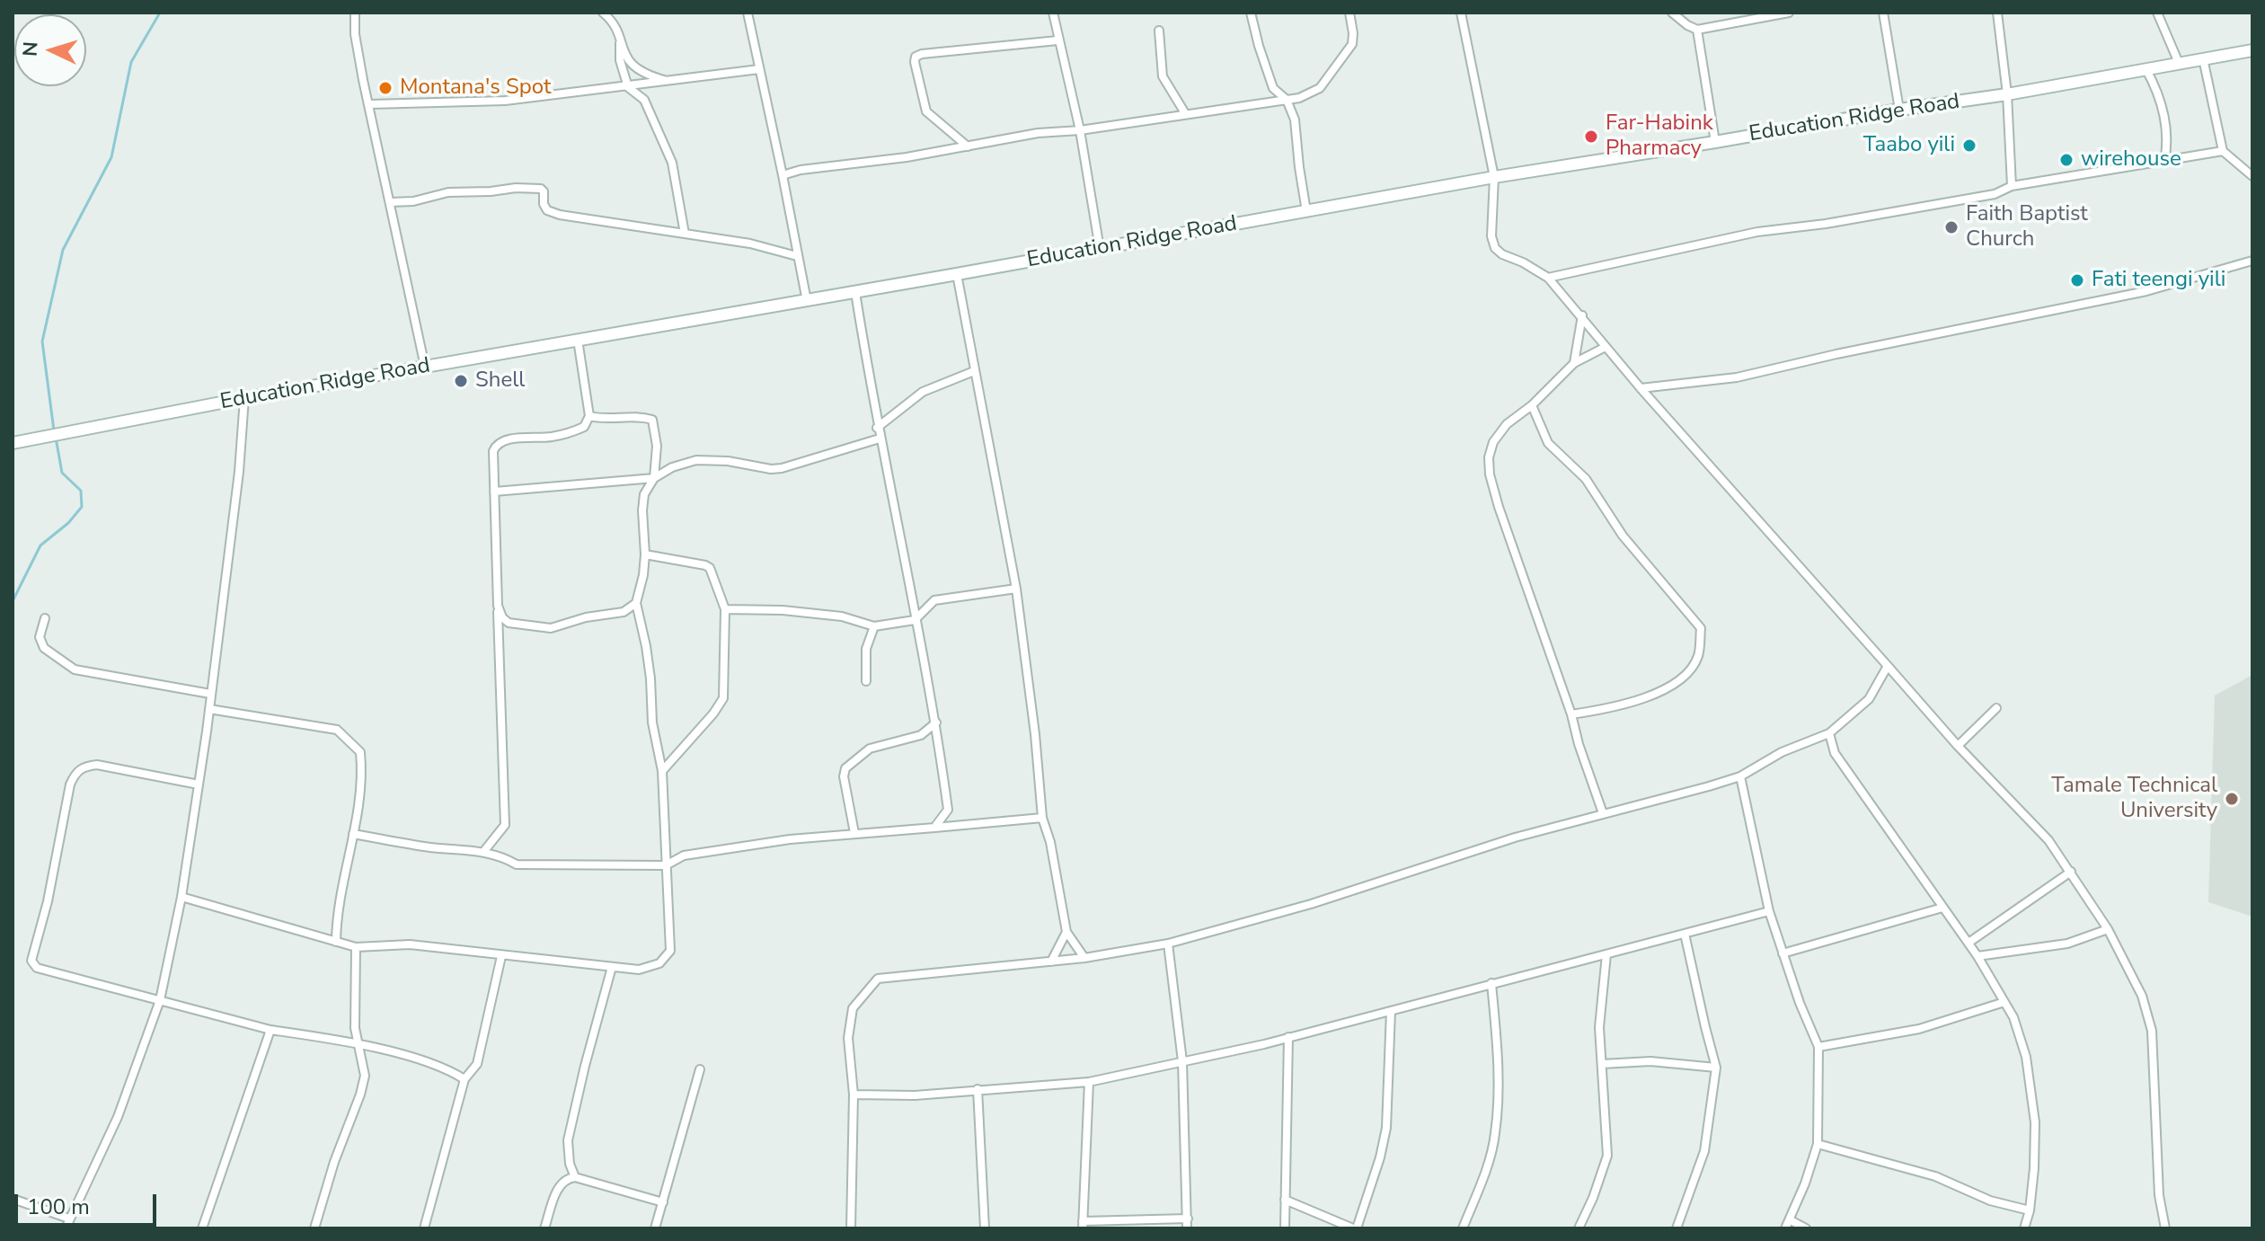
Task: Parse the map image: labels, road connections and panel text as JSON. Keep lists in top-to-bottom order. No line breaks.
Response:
{"streets":{"main road":["Education Ridge Road"]},"places":["Montana's Spot","Far-Habink Pharmacy","Taabo yili","wirehouse","Faith Baptist Church","Fati teengi yili","Shell","Tamale Technical University"],"scale_bar":"100 m","north":"left"}
